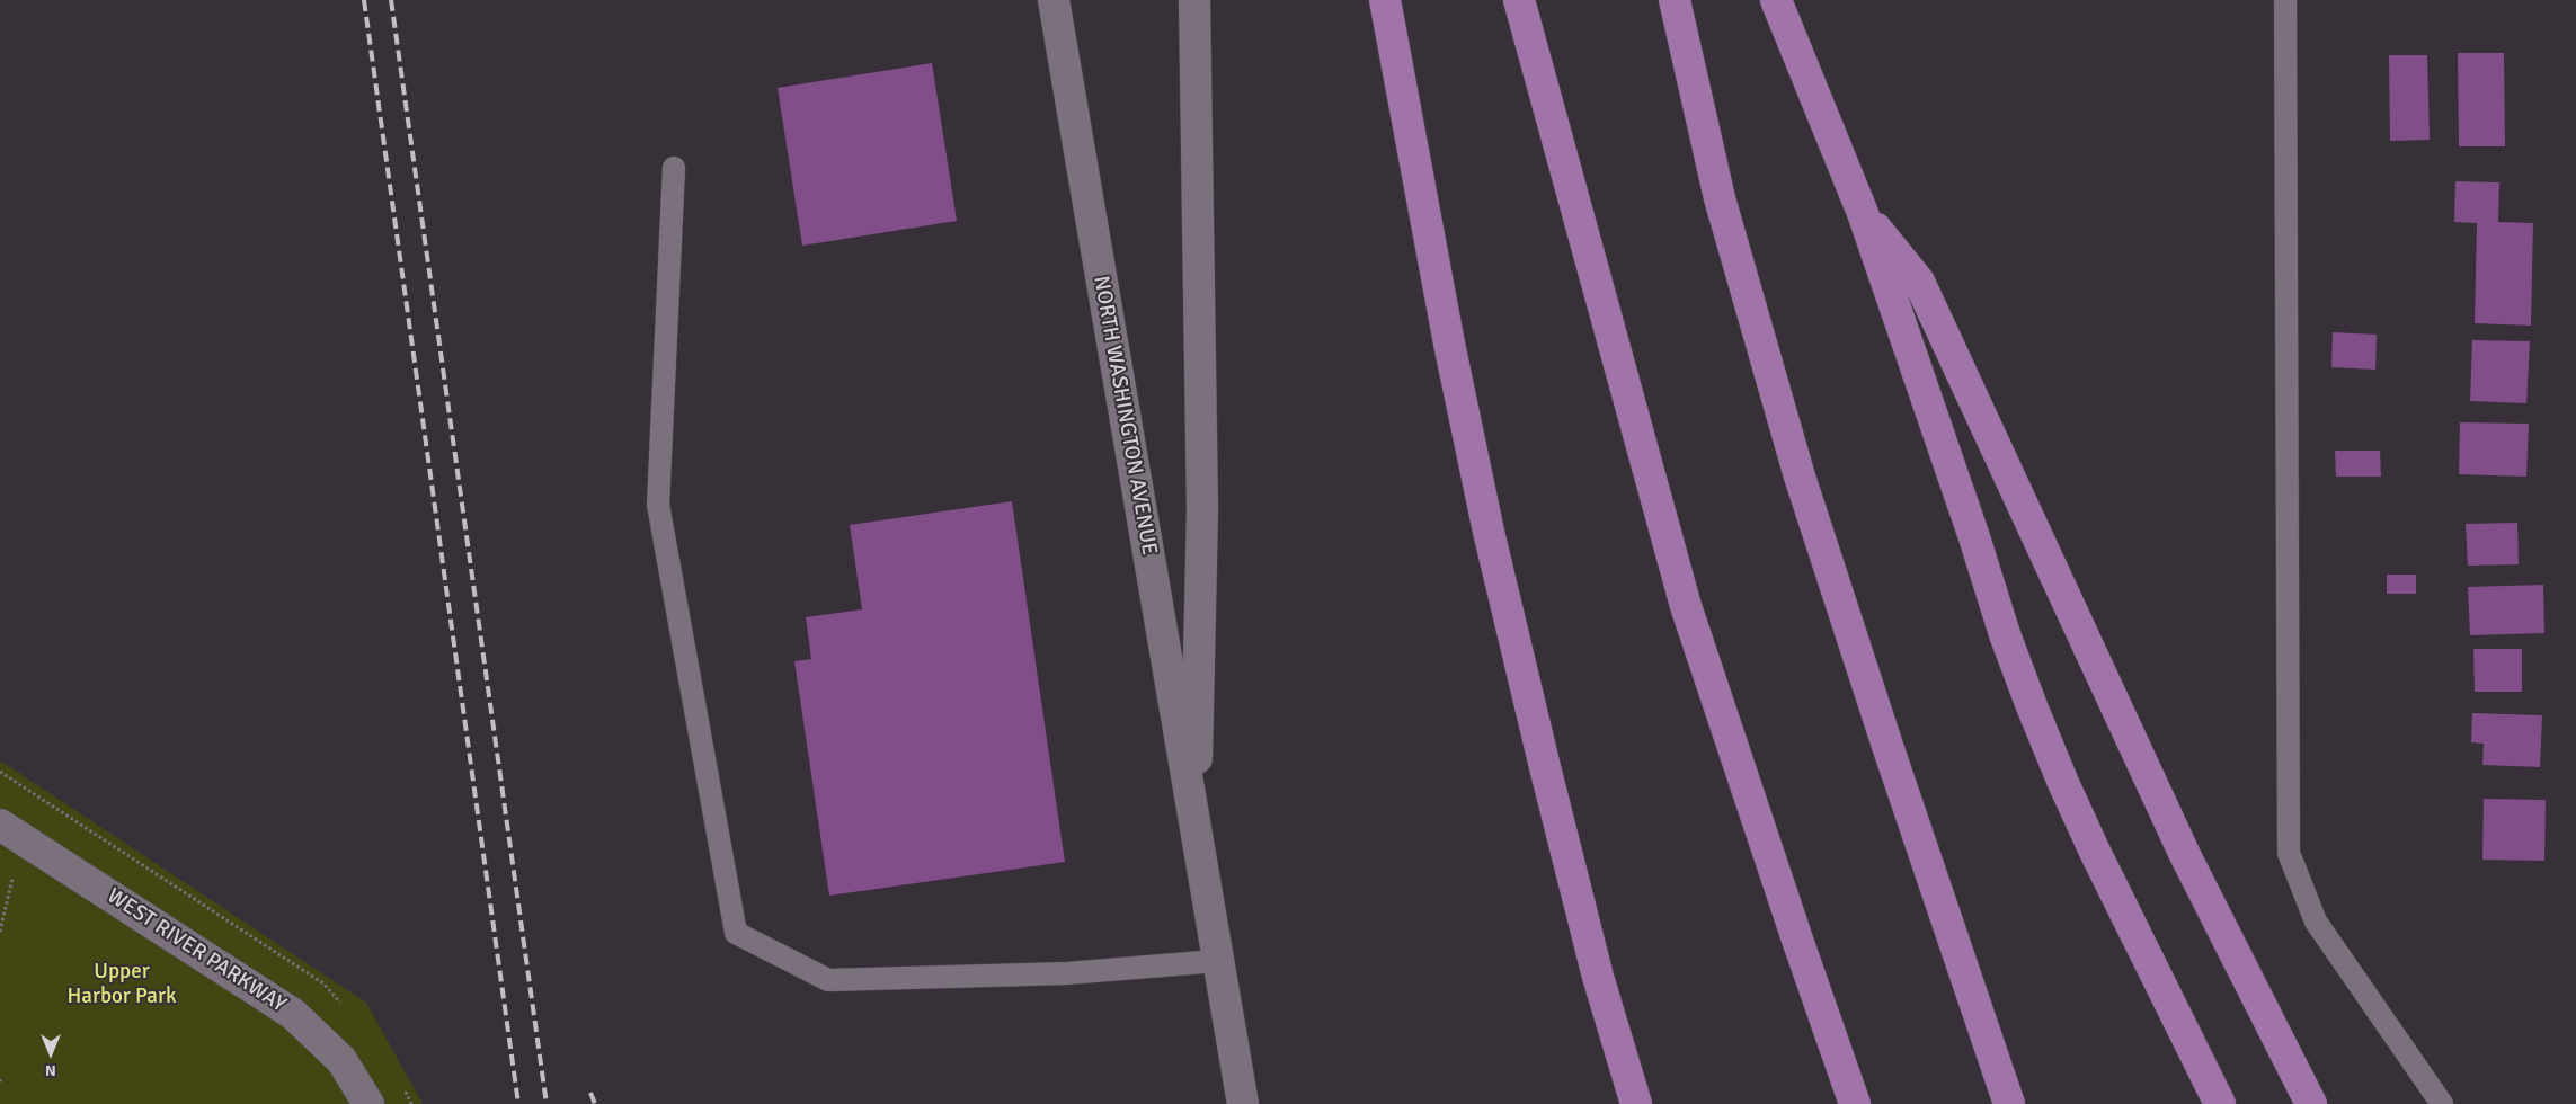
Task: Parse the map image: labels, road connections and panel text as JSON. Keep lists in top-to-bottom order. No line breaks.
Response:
{"streets":{"street":["NORTH WASHINGTON AVENUE","WEST RIVER PARKWAY"]},"parks":["Upper Harbor Park"],"north":"bottom"}
